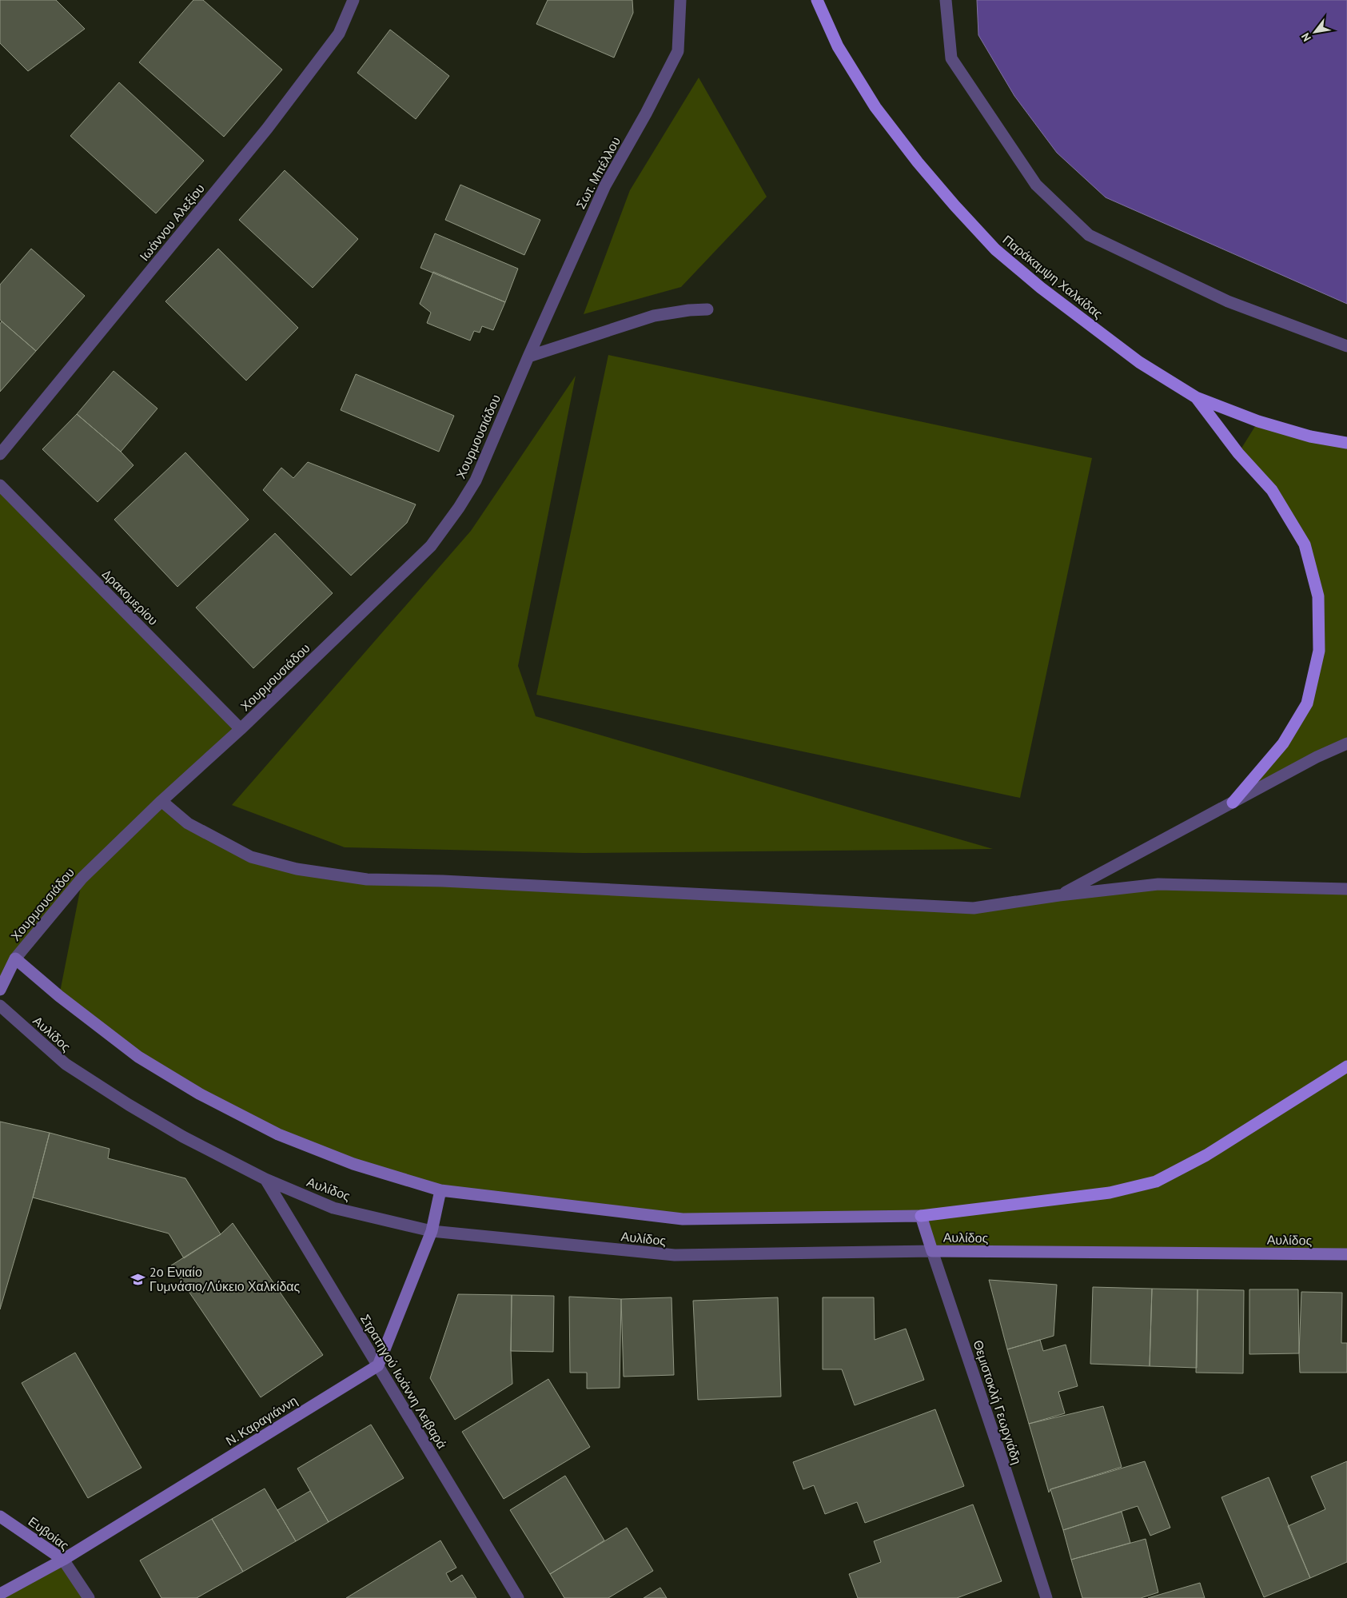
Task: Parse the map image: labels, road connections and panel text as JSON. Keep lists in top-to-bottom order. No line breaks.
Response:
{"streets":{"main road":["Παράκαμψη Χαλκίδας"],"street":["Σωτ. Μπέλλου","Ιωάννου Αλεξίου","Χουρμουσιάδου","Δρακομερίου","Αυλίδος","Στρατηγού Ιωάννη Λειβαρά","Θεμιστοκλή Γεωργιάδη","Ν. Καραγιάννη","Ευβοίας"]},"crossings":[["Σωτ. Μπέλλου","Χουρμουσιάδου"],["Χουρμουσιάδου","Δρακομερίου"],["Χουρμουσιάδου","Αυλίδος"],["Αυλίδος","Στρατηγού Ιωάννη Λειβαρά"],["Αυλίδος","Θεμιστοκλή Γεωργιάδη"],["Στρατηγού Ιωάννη Λειβαρά","Ν. Καραγιάννη"],["Ν. Καραγιάννη","Ευβοίας"]],"places":{"school or university":["2ο Ενιαίο Γυμνάσιο/Λύκειο Χαλκίδας"]},"north":"bottom left"}
